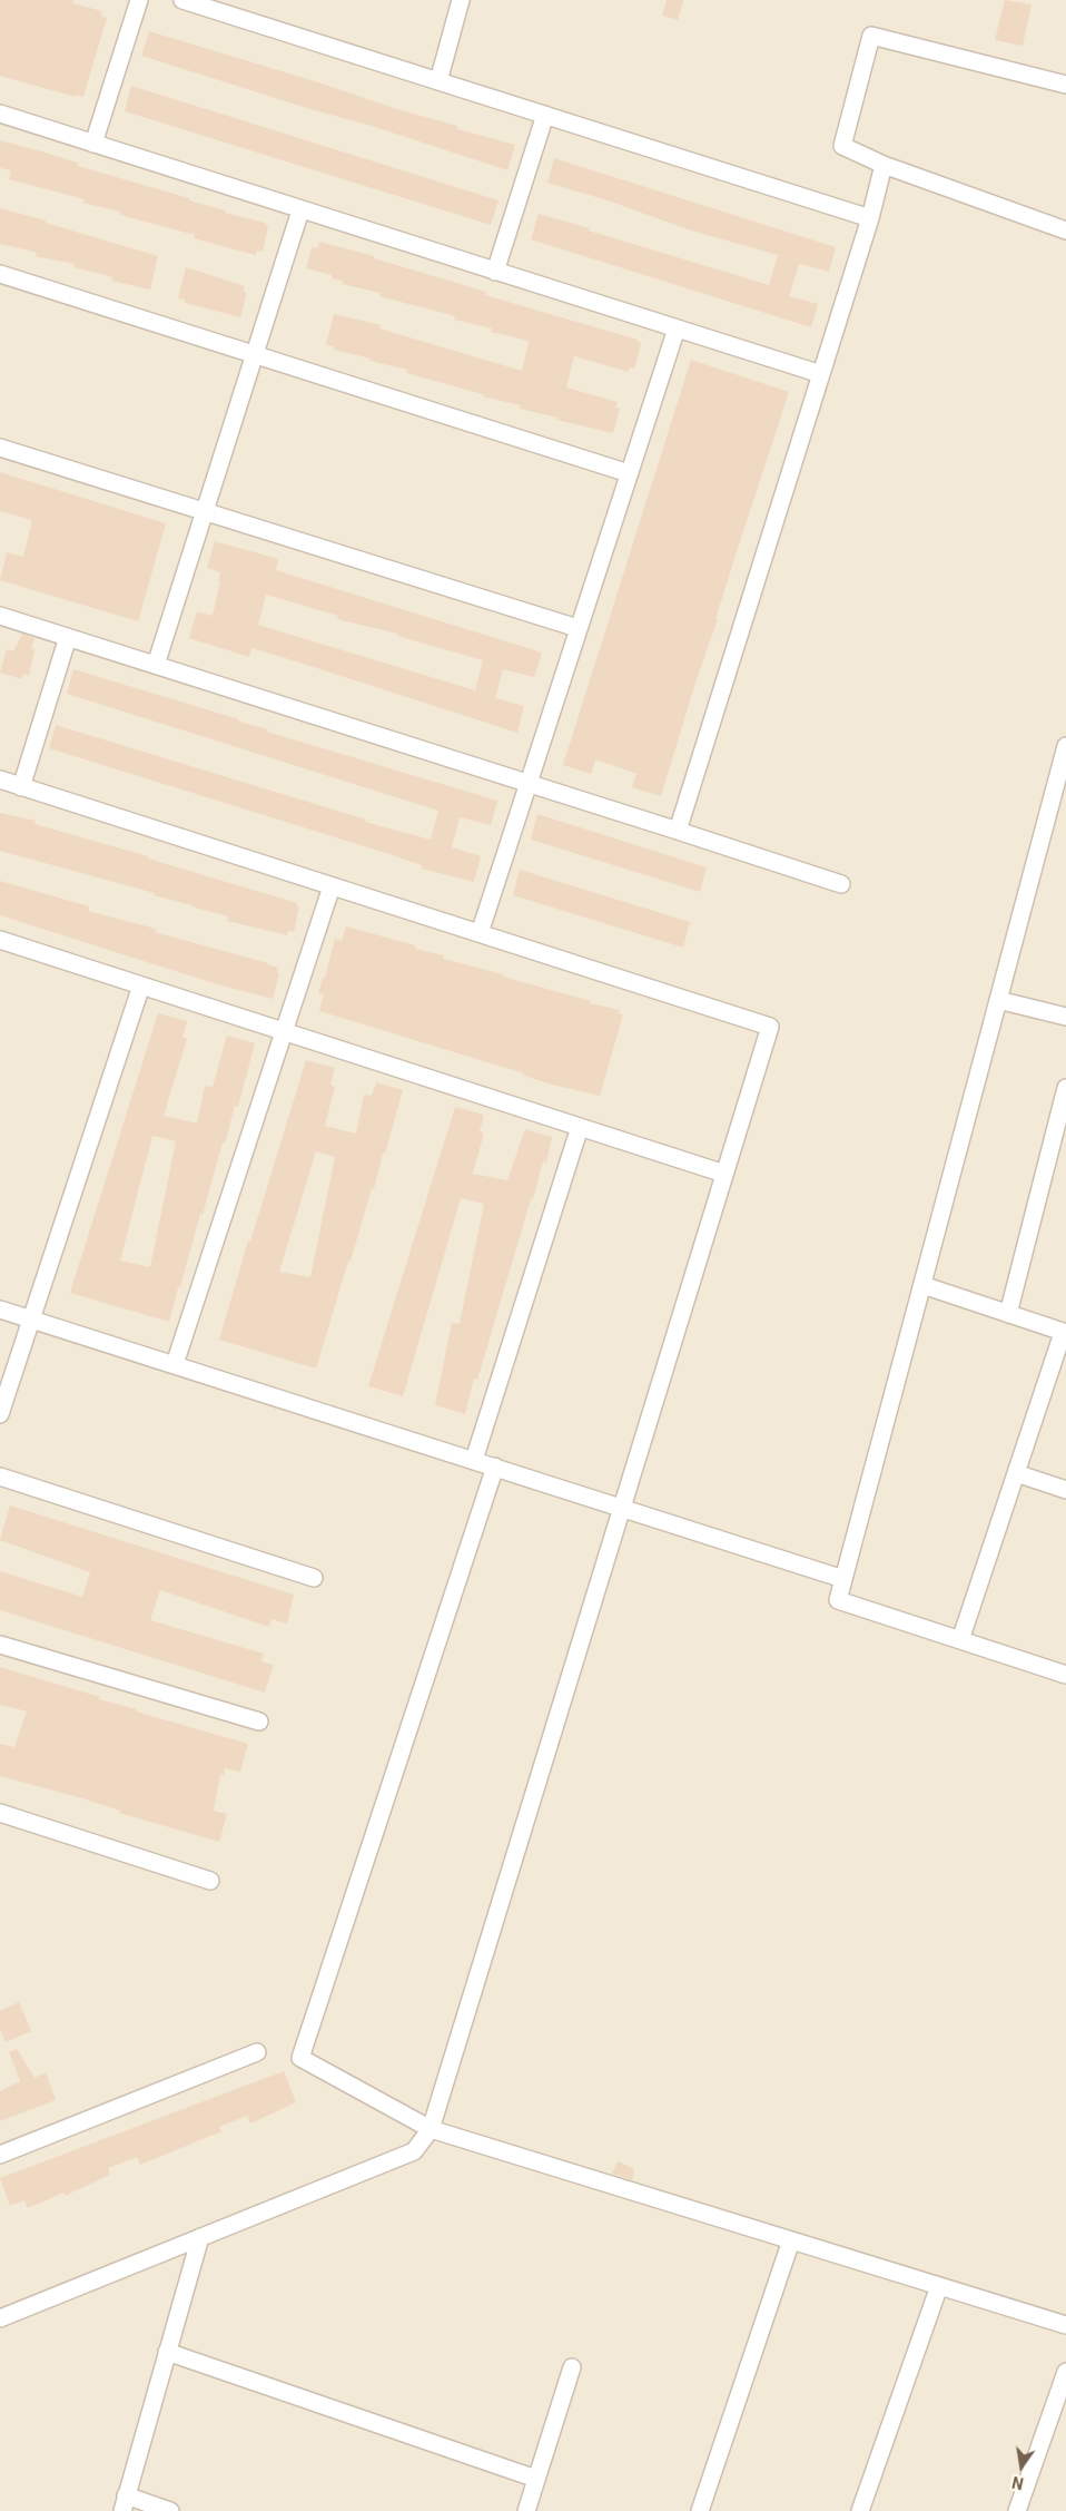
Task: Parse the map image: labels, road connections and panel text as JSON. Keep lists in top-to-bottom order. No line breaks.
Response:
{"north":"bottom"}
